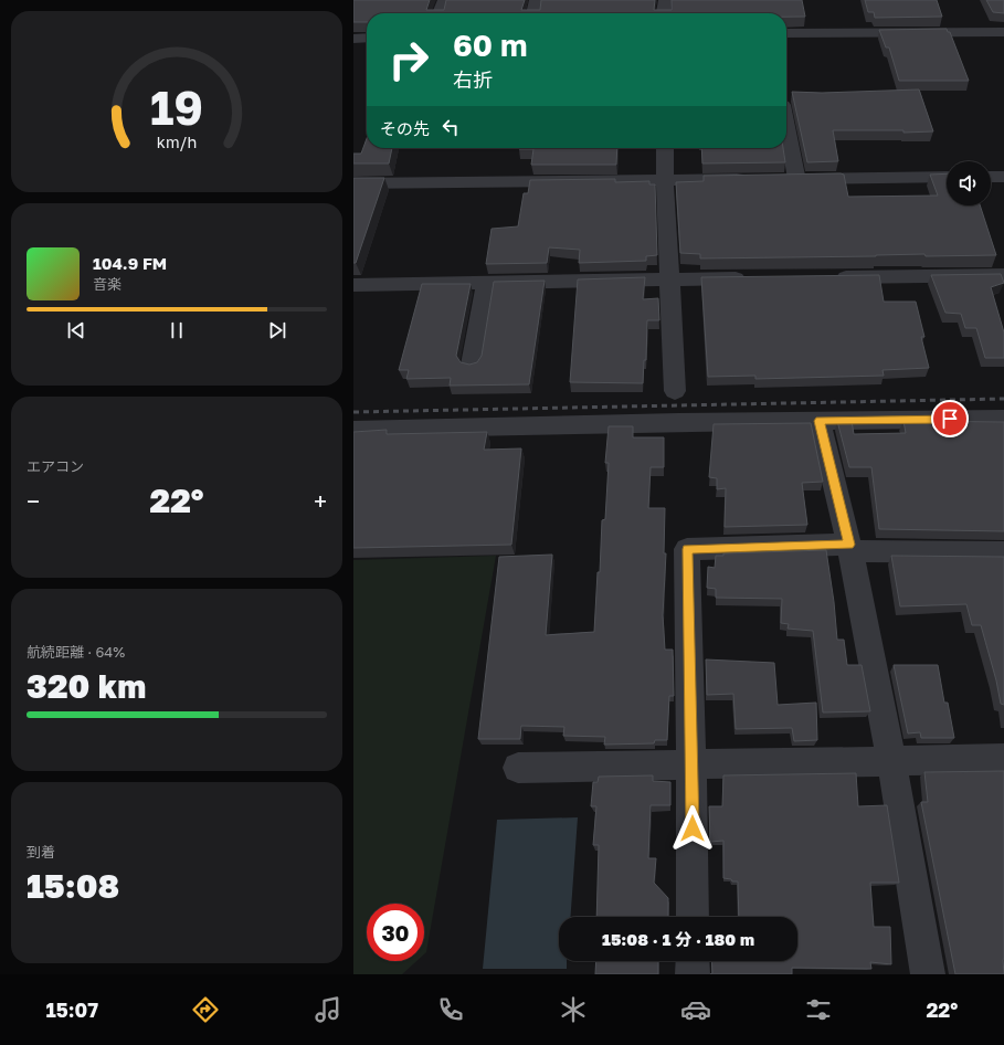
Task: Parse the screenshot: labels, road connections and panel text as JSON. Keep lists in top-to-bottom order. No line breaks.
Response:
{"page":{"turn":["60 m","右折"],"then":"その先","song":["104.9 FM","音楽"],"tile":["エアコン",["航続距離 · 64%","320 km"],["到着","15:08"]],"heat":["−","22°","+"],"limit":"30","trip":"15:08 · 1 分 · 180 m","tabs":["15:07","22°"],"gauge":["19","km/h"]}}
